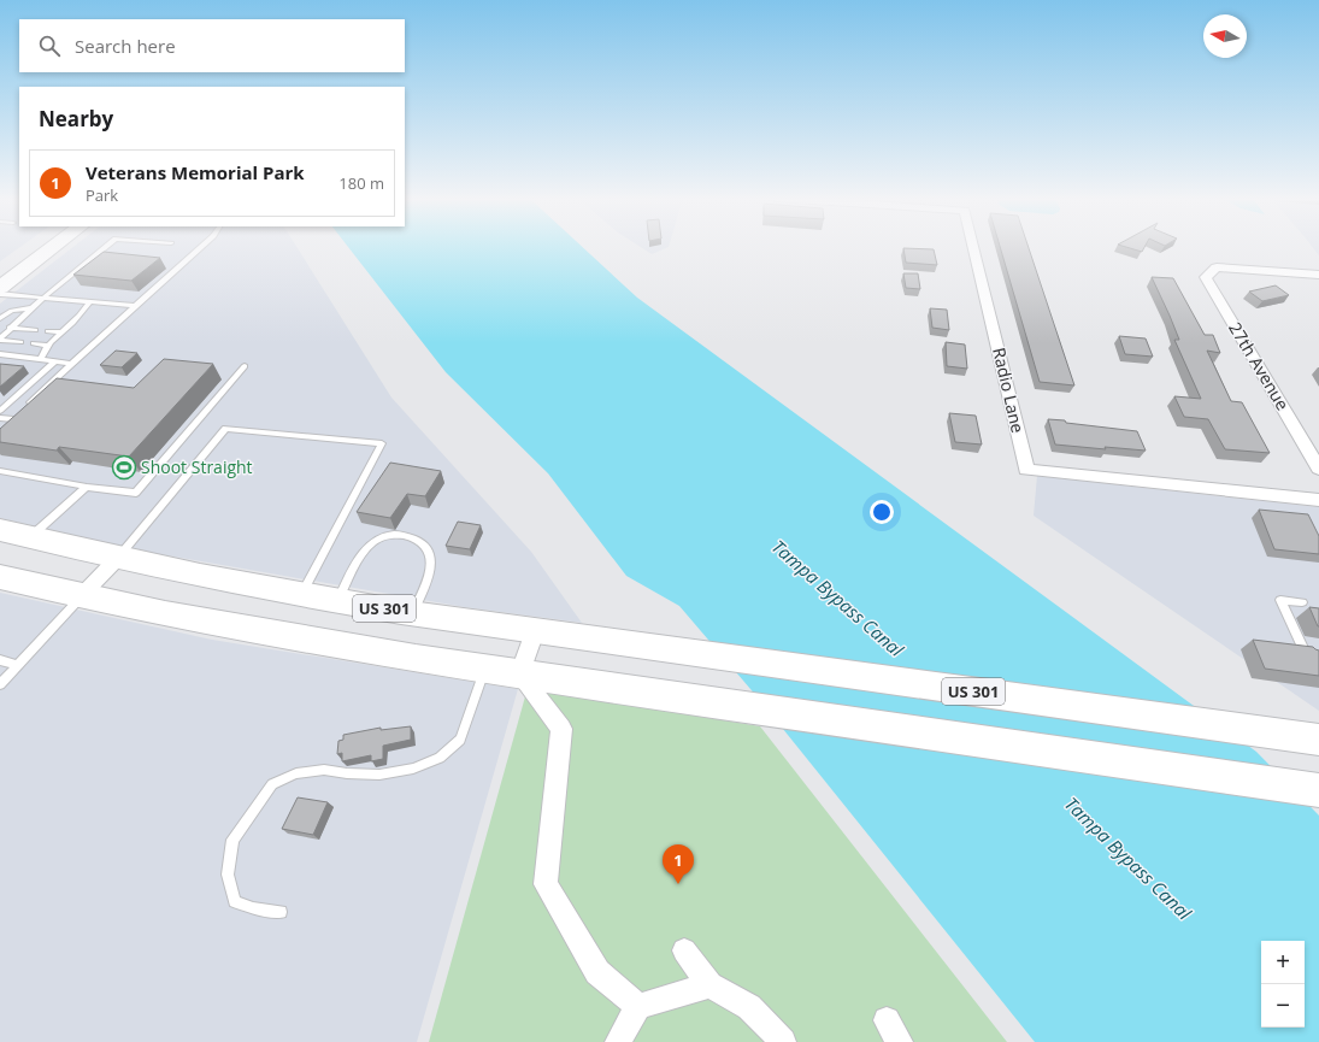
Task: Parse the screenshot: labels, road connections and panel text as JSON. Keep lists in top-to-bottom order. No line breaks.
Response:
{"streets":{"main road":["US 301"],"street":["27th Avenue","Radio Lane"]},"water":["Tampa Bypass Canal"],"places":{"sports":["Shoot Straight"]},"north":"left","page":{"search":"Search here","heading":"Nearby","list":[{"mark":"1","name":"Veterans Memorial Park","note":"Park","value":"180 m"}],"pins":"1","map_buttons":["+","−"]}}
